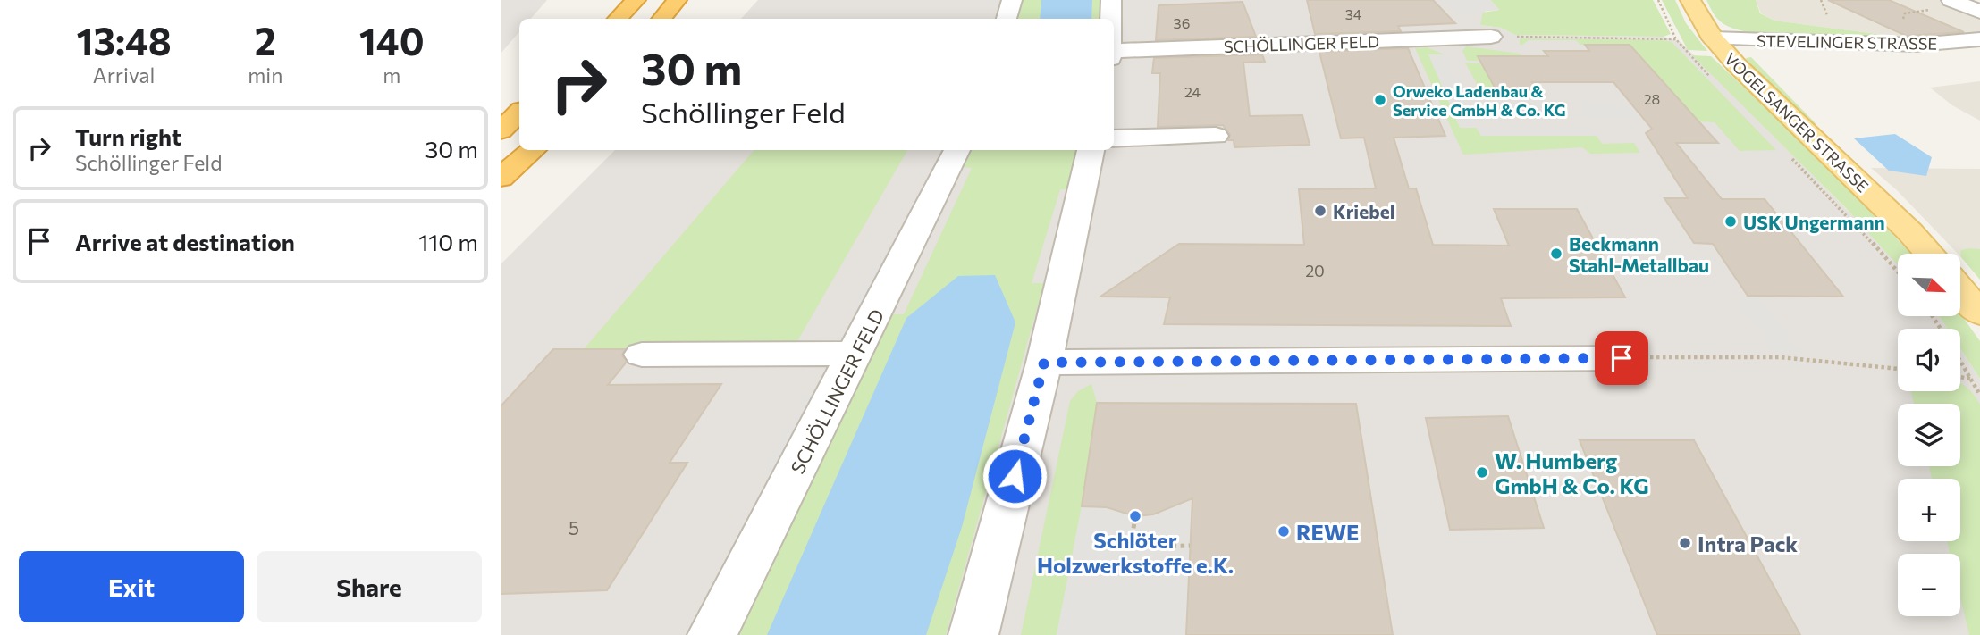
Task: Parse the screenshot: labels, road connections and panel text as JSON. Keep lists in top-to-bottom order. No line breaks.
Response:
{"streets":{"main road":["VOGELSANGER STRASSE"],"street":["STEVELINGER STRASSE","SCHÖLLINGER FELD"]},"crossings":[["STEVELINGER STRASSE","VOGELSANGER STRASSE"]],"places":["Orweko Ladenbau & Service GmbH & Co. KG","Kriebel","USK Ungermann","Beckmann Stahl-Metallbau","W. Humberg GmbH & Co. KG","Schlöter Holzwerkstoffe e.K.","REWE","Intra Pack"],"house_numbers":["34","36","24","28","20","5"],"north":"bottom right","page":{"eta":["13:48","Arrival","2","min","140","m"],"turn":["30 m","Schöllinger Feld"],"list":[{"name":"Turn right","note":"Schöllinger Feld","value":"30 m"},{"name":"Arrive at destination","value":"110 m"}],"map_buttons":["+","−"],"buttons":["Exit","Share"]}}
